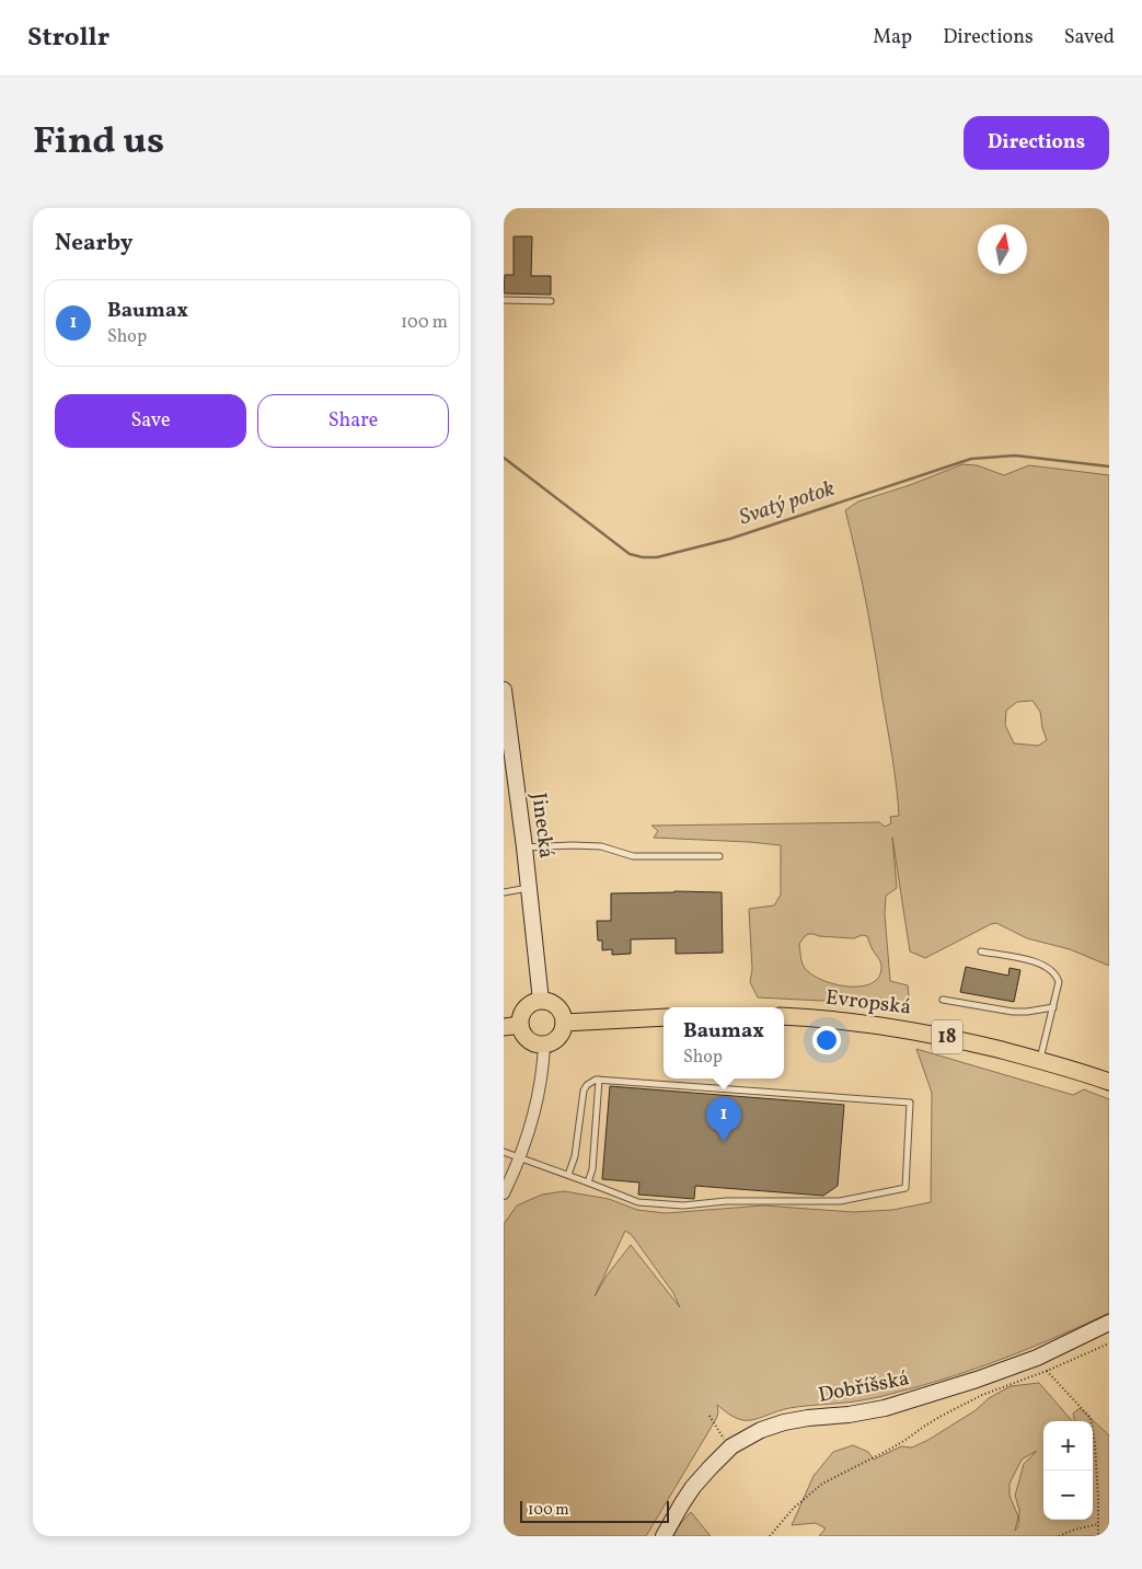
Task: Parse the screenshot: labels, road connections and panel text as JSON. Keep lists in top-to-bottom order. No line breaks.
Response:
{"streets":{"main road":["Evropská","18"],"street":["Jinecká","Dobříšská"]},"water":["Svatý potok"],"scale_bar":"100 m","north":"top","page":{"header":"Strollr","nav":["Map","Directions","Saved"],"title":"Find us","buttons":["Directions",["Save","Share"]],"heading":"Nearby","list":[{"mark":"1","name":"Baumax","note":"Shop","value":"100 m"}],"popup":["Baumax","Shop"],"pins":"1","map_buttons":["+","−"],"scale":"100 m"}}
